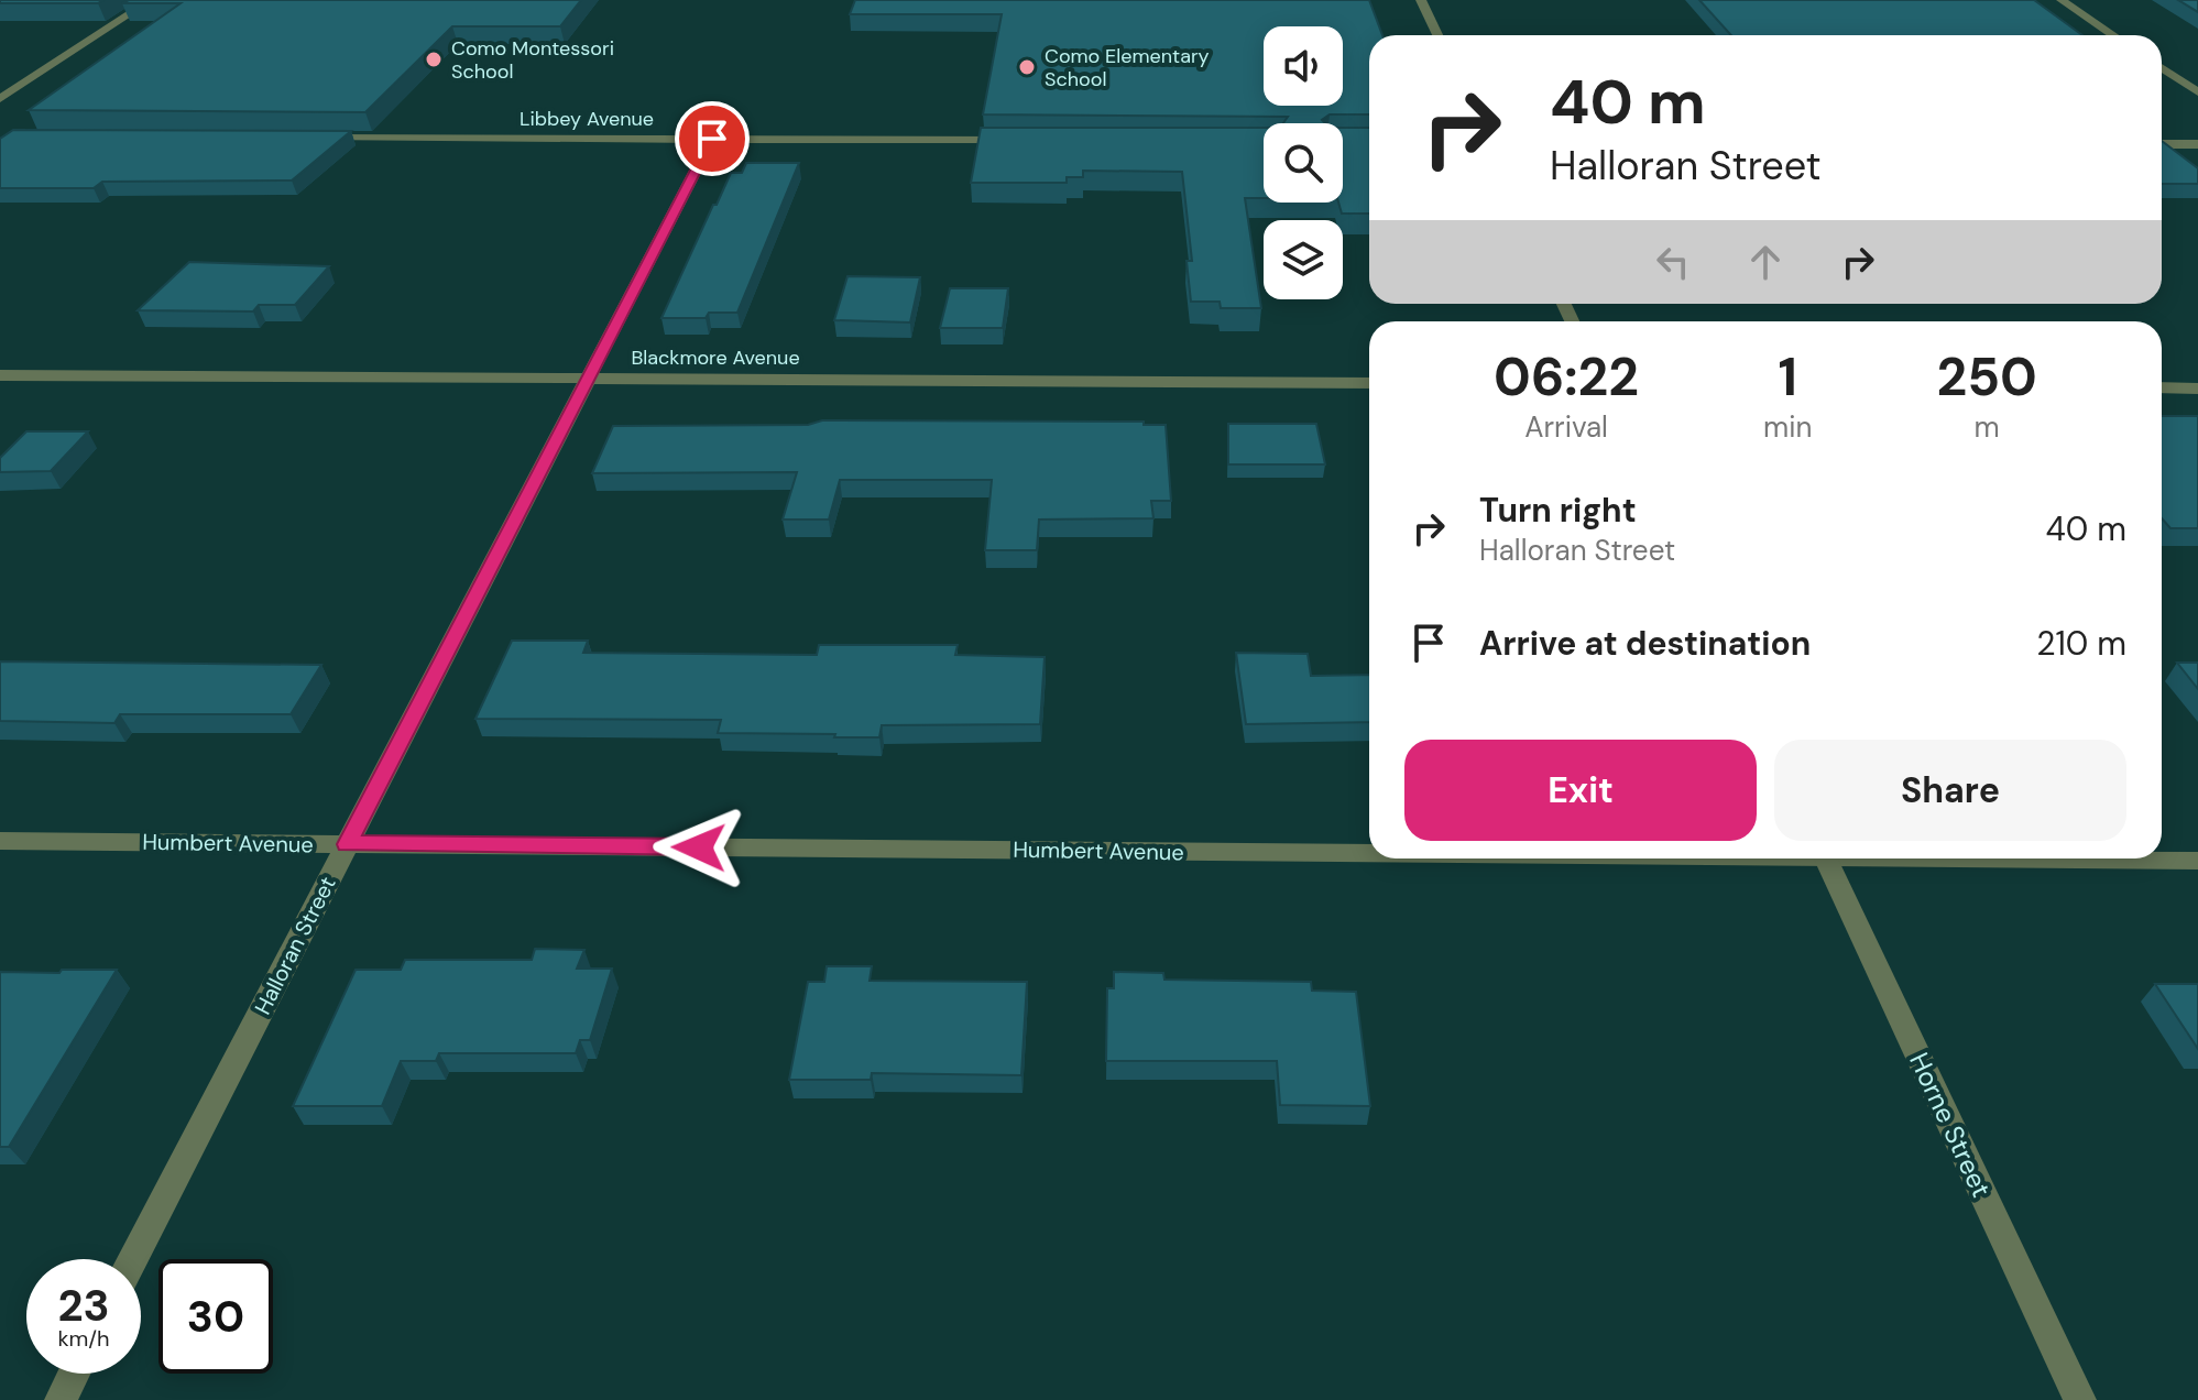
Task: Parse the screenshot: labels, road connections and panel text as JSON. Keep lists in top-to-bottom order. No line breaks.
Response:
{"streets":{"street":["Libbey Avenue","Blackmore Avenue","Humbert Avenue","Halloran Street","Horne Street"]},"crossings":[["Libbey Avenue","Halloran Street"],["Blackmore Avenue","Halloran Street"],["Humbert Avenue","Halloran Street"]],"places":["Como Montessori School","Como Elementary School"],"page":{"turn":["40 m","Halloran Street"],"eta":["06:22","Arrival","1","min","250","m"],"list":[{"name":"Turn right","note":"Halloran Street","value":"40 m"},{"name":"Arrive at destination","value":"210 m"}],"buttons":["Exit","Share"],"speed":"23 km/h","limit":"30"}}
